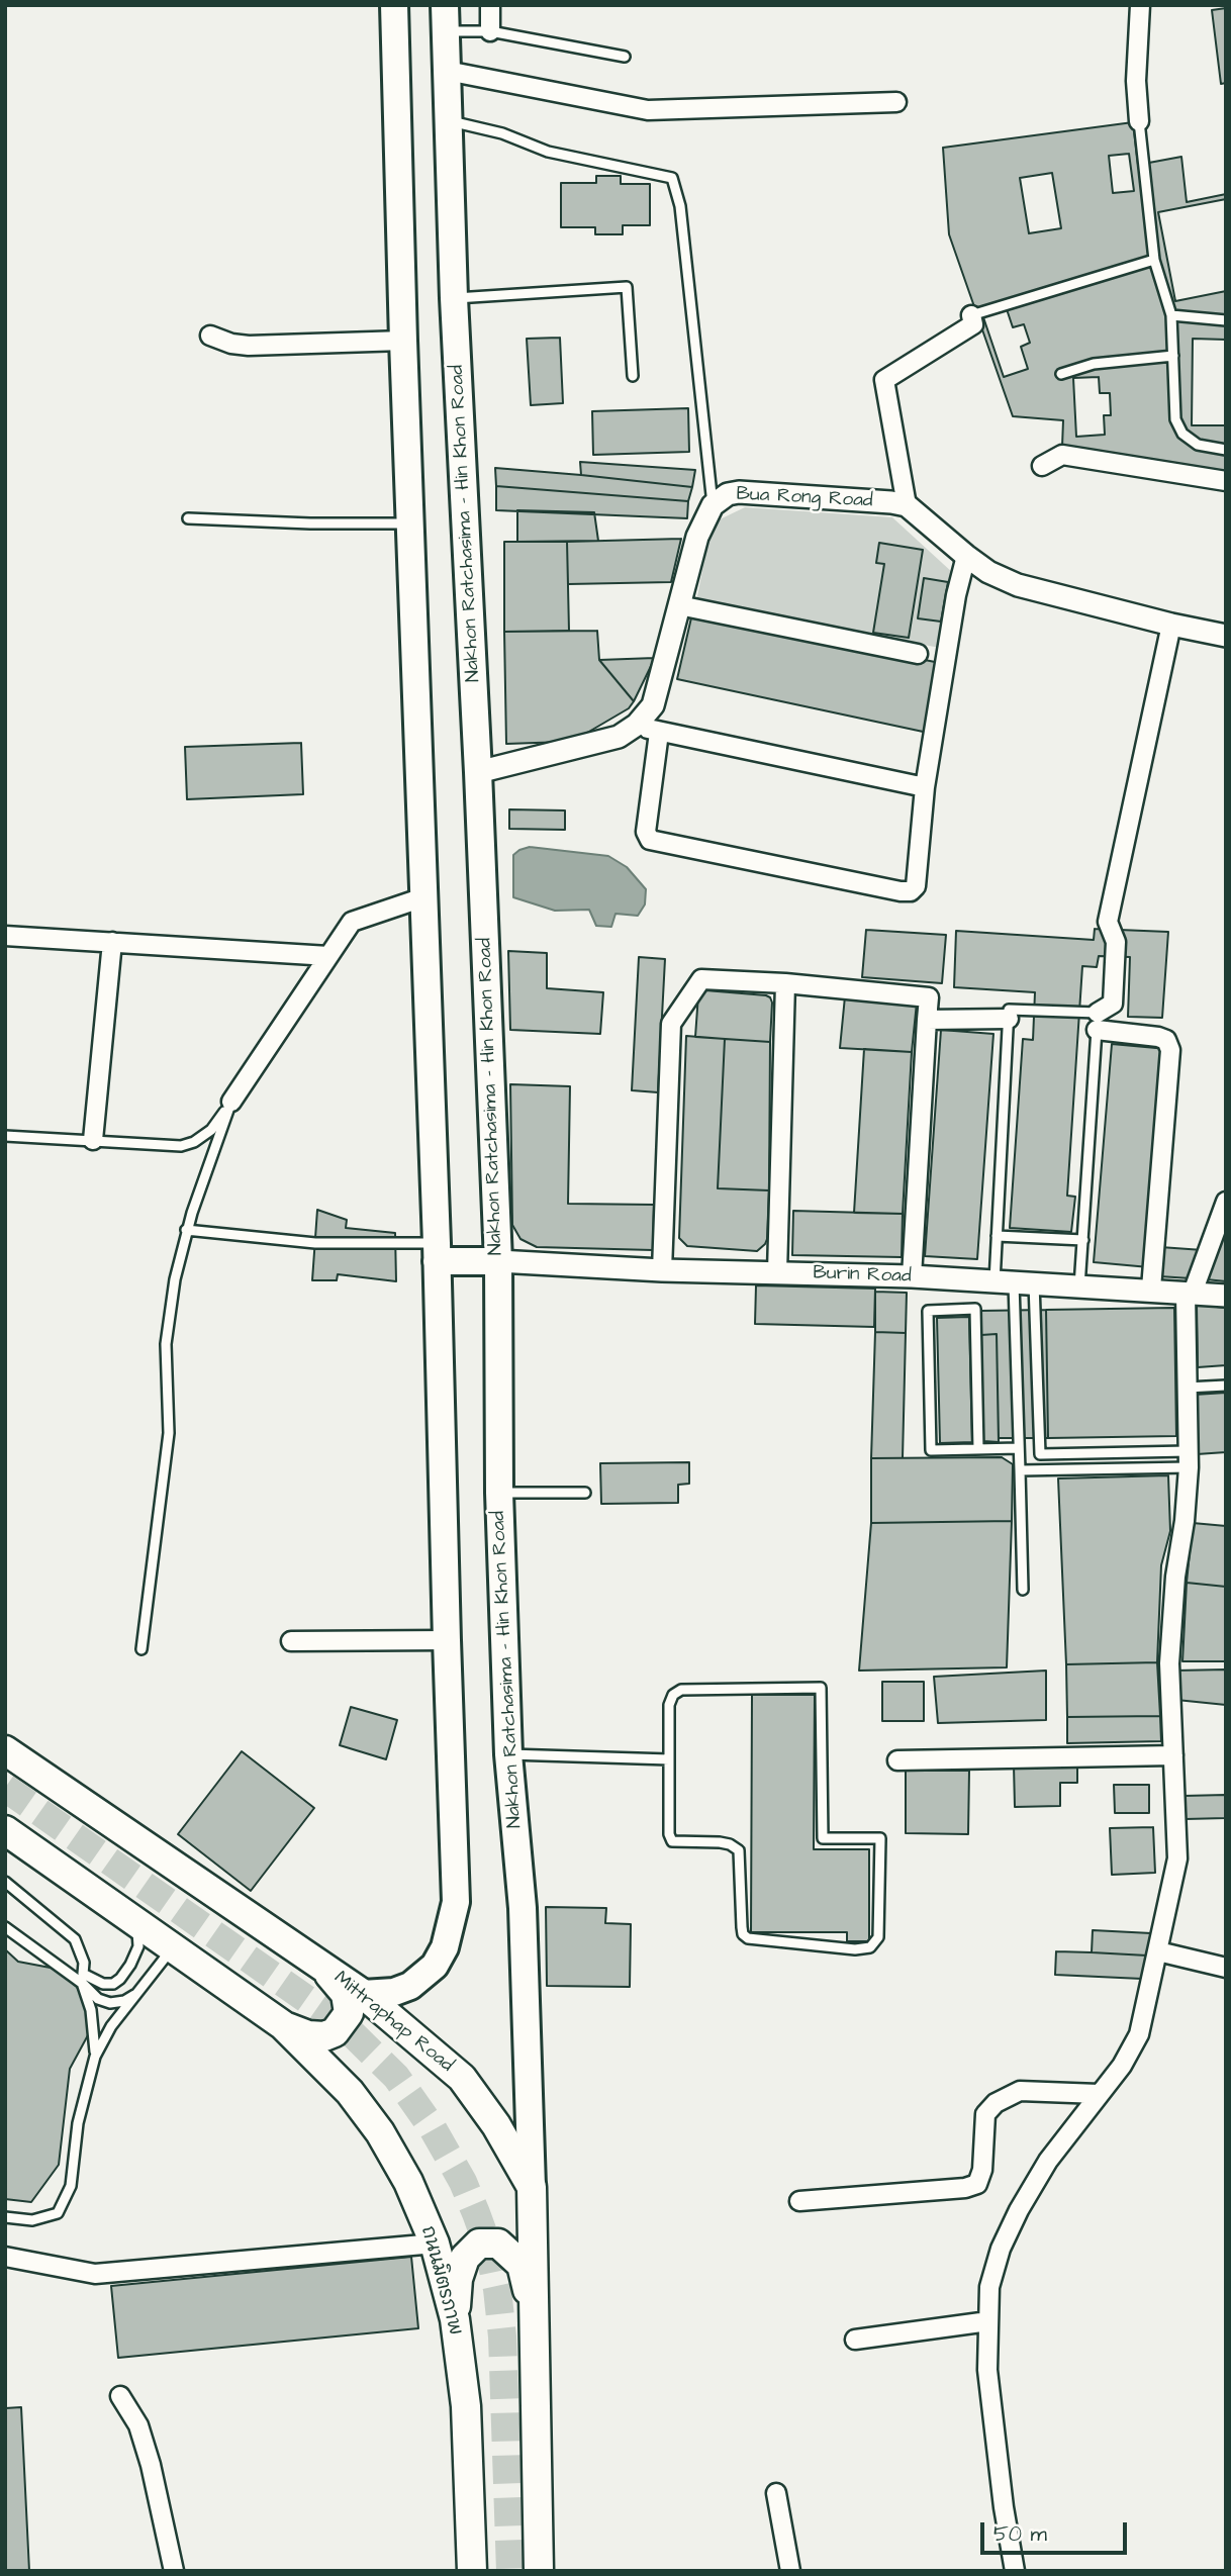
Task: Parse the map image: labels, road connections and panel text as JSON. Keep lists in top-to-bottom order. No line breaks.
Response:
{"streets":{"highway":["Mittraphap Road","ถนนมิตรภาพ"],"main road":["Nakhon Ratchasima - Hin Khon Road"],"street":["Bua Rong Road","Burin Road"]},"crossings":[["Nakhon Ratchasima - Hin Khon Road","Burin Road"],["Nakhon Ratchasima - Hin Khon Road","Mittraphap Road"]],"scale_bar":"50 m"}
